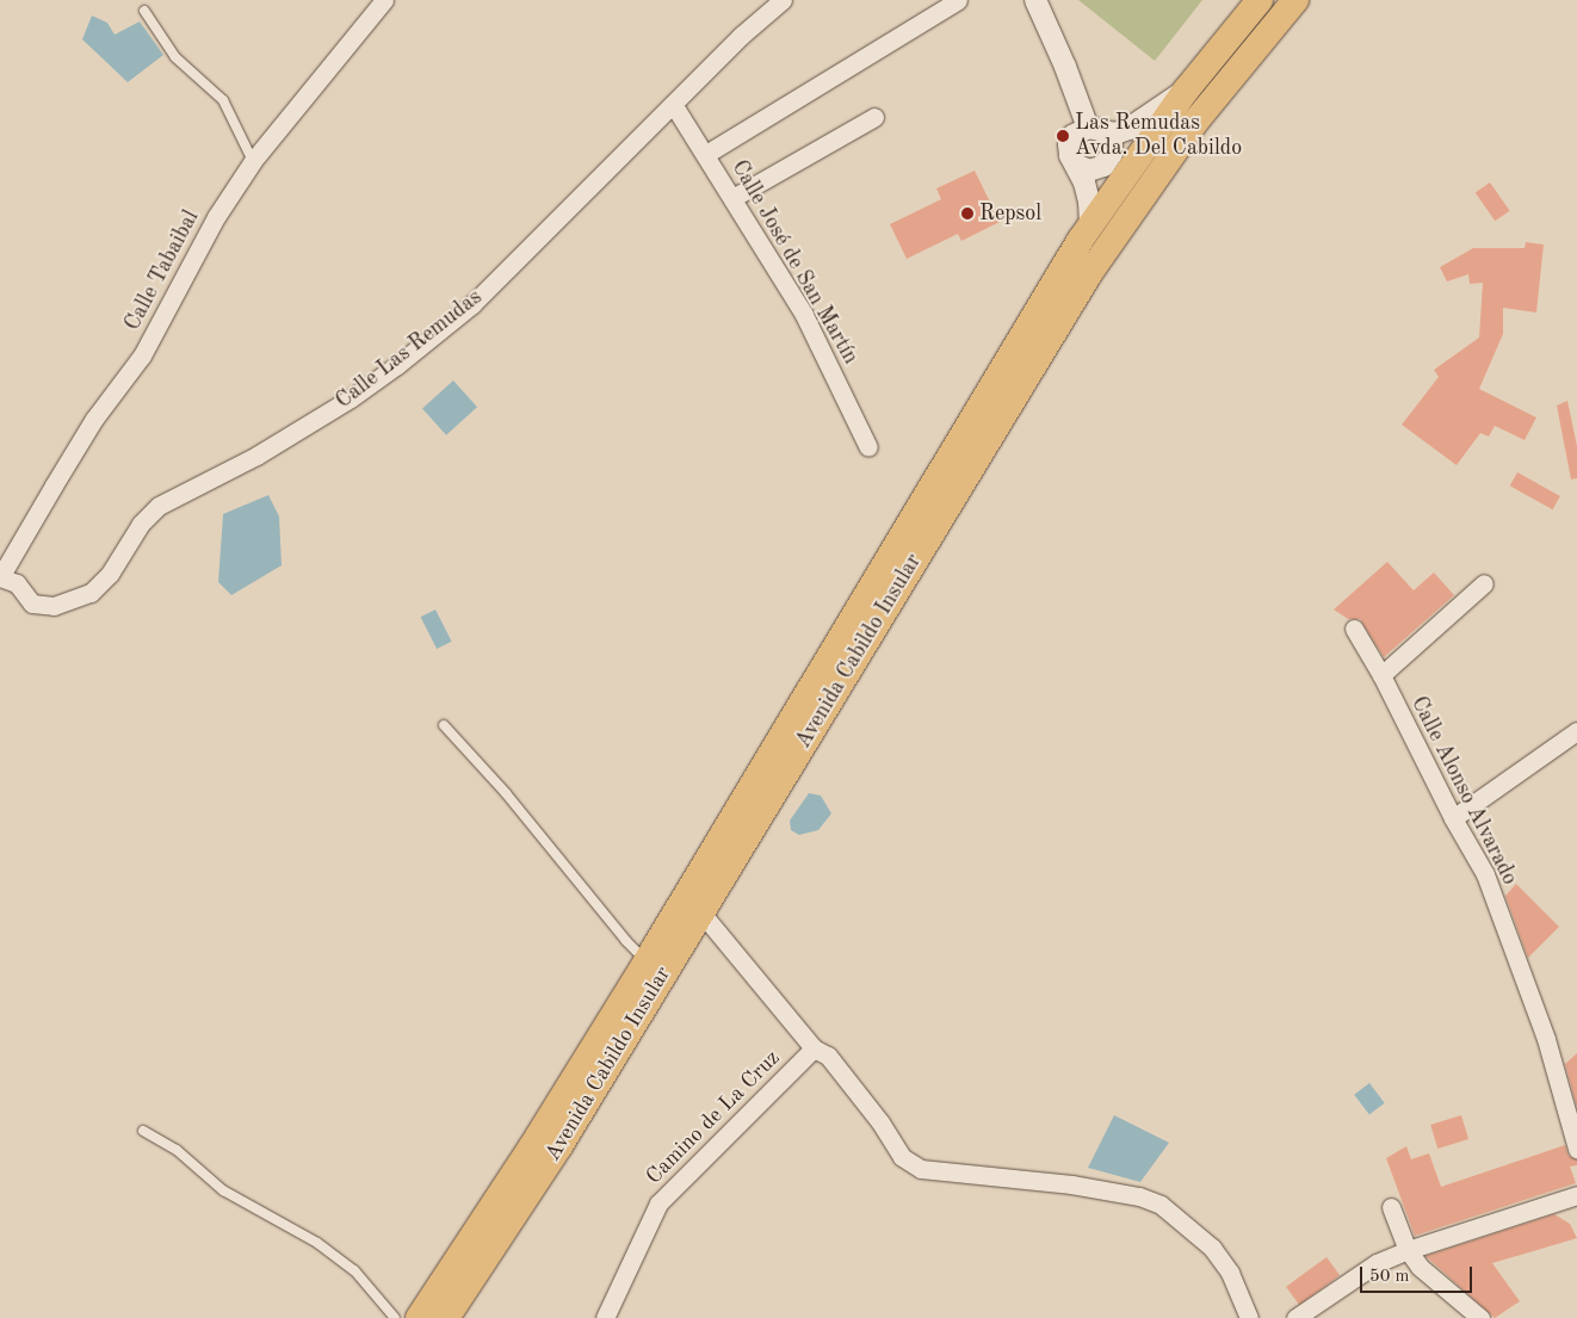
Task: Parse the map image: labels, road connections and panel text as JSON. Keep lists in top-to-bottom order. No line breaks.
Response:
{"streets":{"main road":["Avenida Cabildo Insular"],"street":["Calle José de San Martín","Calle Tabaibal","Calle Las Remudas","Calle Alonso Alvarado","Camino de La Cruz"]},"crossings":[["Calle José de San Martín","Calle Las Remudas"],["Calle Tabaibal","Calle Las Remudas"]],"places":["Las Remudas Avda. Del Cabildo","Repsol"],"scale_bar":"50 m"}
